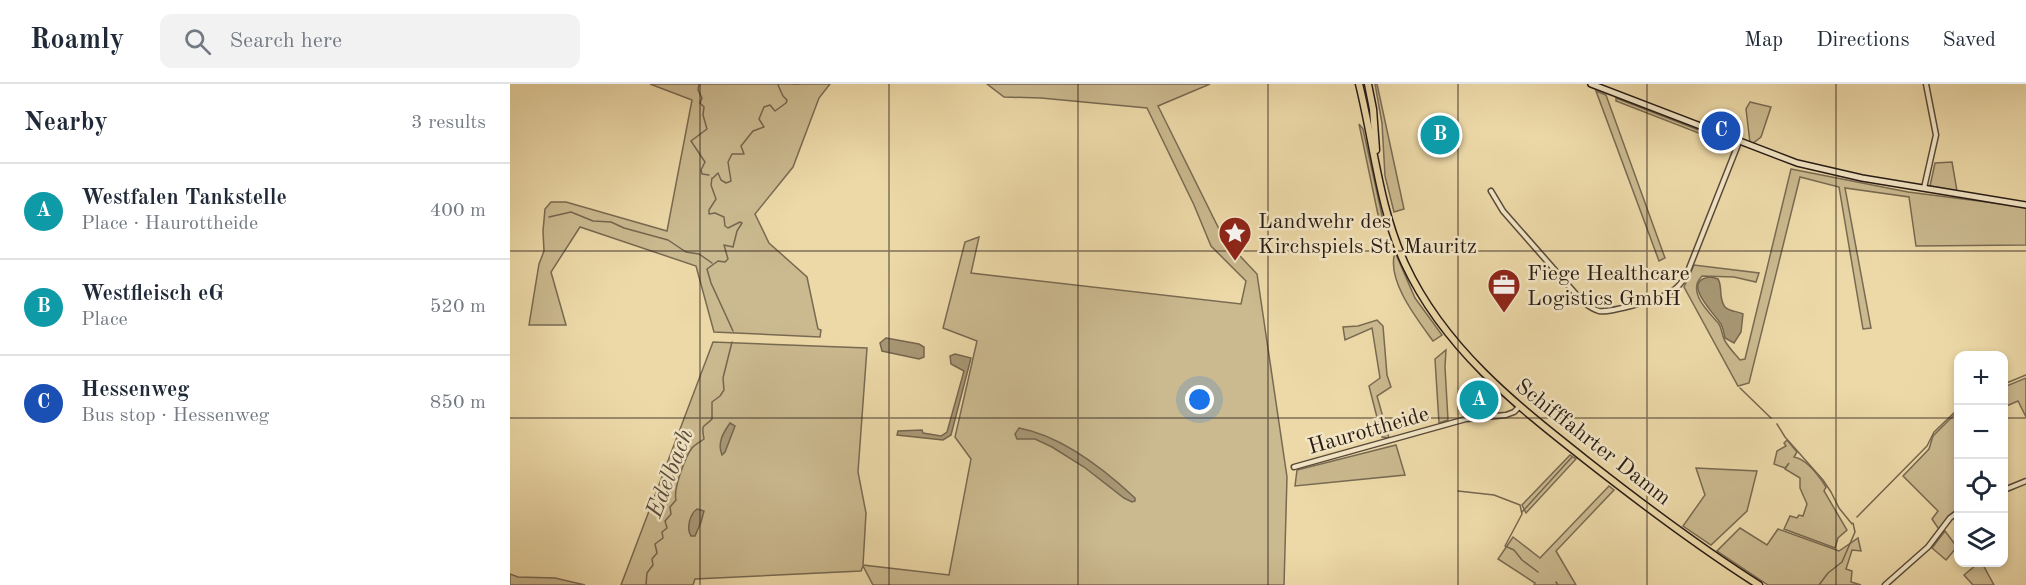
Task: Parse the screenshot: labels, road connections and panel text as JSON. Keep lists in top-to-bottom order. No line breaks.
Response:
{"streets":{"main road":["Schifffahrter Damm"],"street":["Haurottheide"]},"crossings":[["Haurottheide","Schifffahrter Damm"]],"water":["Edelbach"],"places":{"place":["Landwehr des Kirchspiels St. Mauritz"],"office":["Fiege Healthcare Logistics GmbH"]},"page":{"header":"Roamly","search":"Search here","nav":["Map","Directions","Saved"],"heading":["Nearby","3 results"],"pins":["C","B","A"],"list":[{"mark":"A","name":"Westfalen Tankstelle","note":"Place · Haurottheide","value":"400 m"},{"mark":"B","name":"Westfleisch eG","note":"Place","value":"520 m"},{"mark":"C","name":"Hessenweg","note":"Bus stop · Hessenweg","value":"850 m"}],"map_buttons":["+","−"]}}
